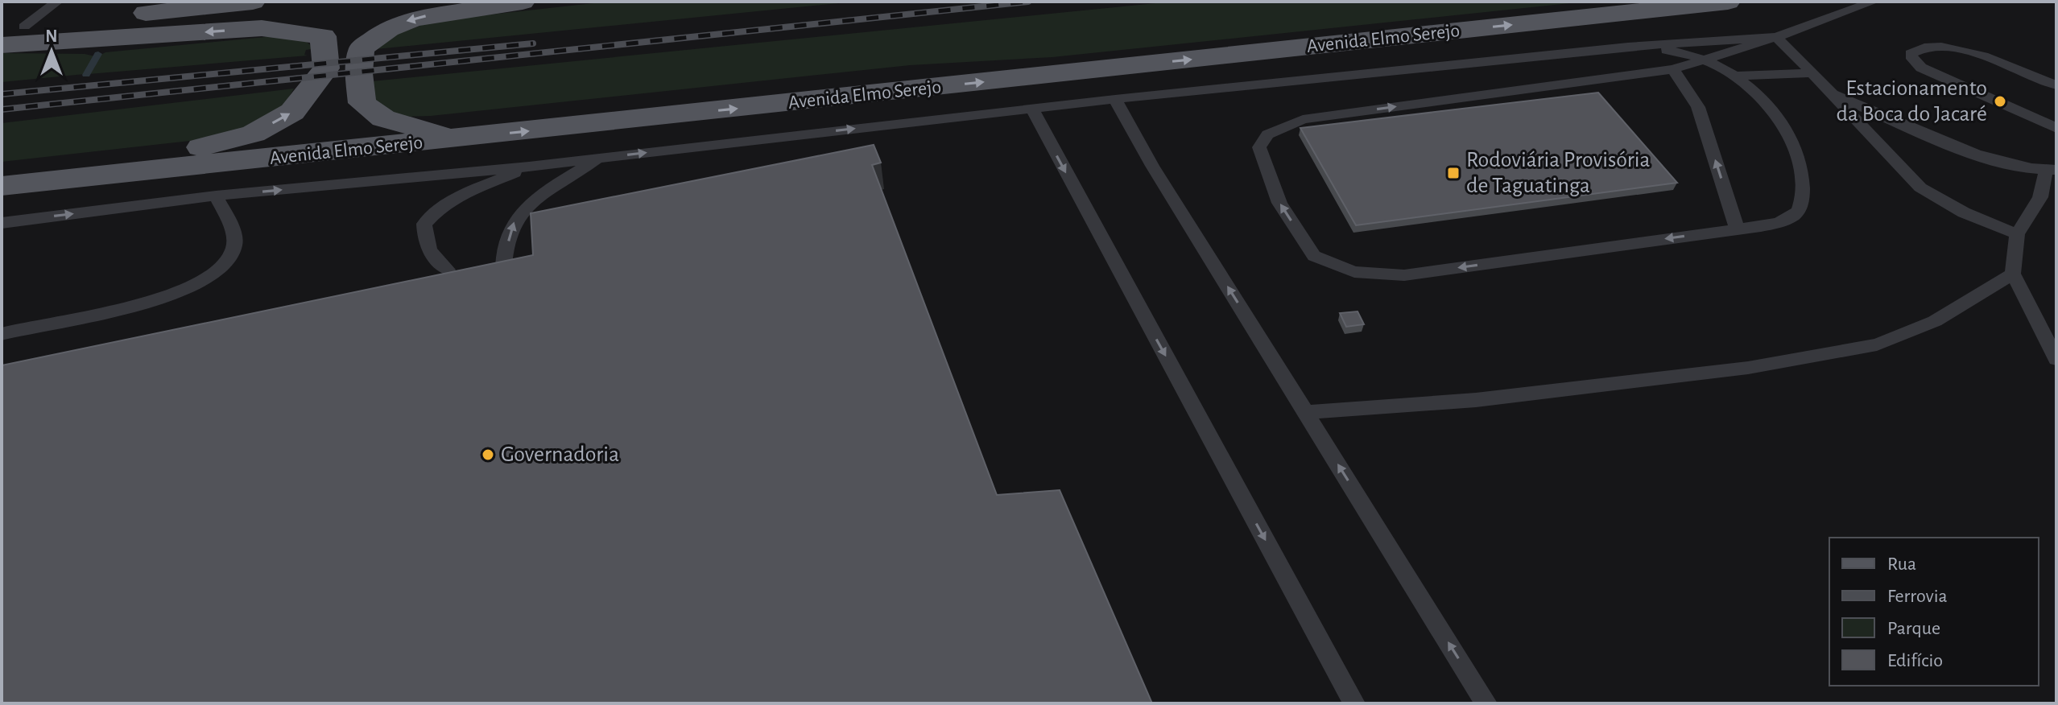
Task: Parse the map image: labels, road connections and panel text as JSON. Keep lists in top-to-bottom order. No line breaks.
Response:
{"streets":{"main road":["Avenida Elmo Serejo"]},"one_way":["Avenida Elmo Serejo"],"places":{"other":["Estacionamento da Boca do Jacaré","Governadoria"],"transit":["Rodoviária Provisória de Taguatinga"]},"legend":["Rua","Ferrovia","Parque","Edifício"],"north":"top"}
